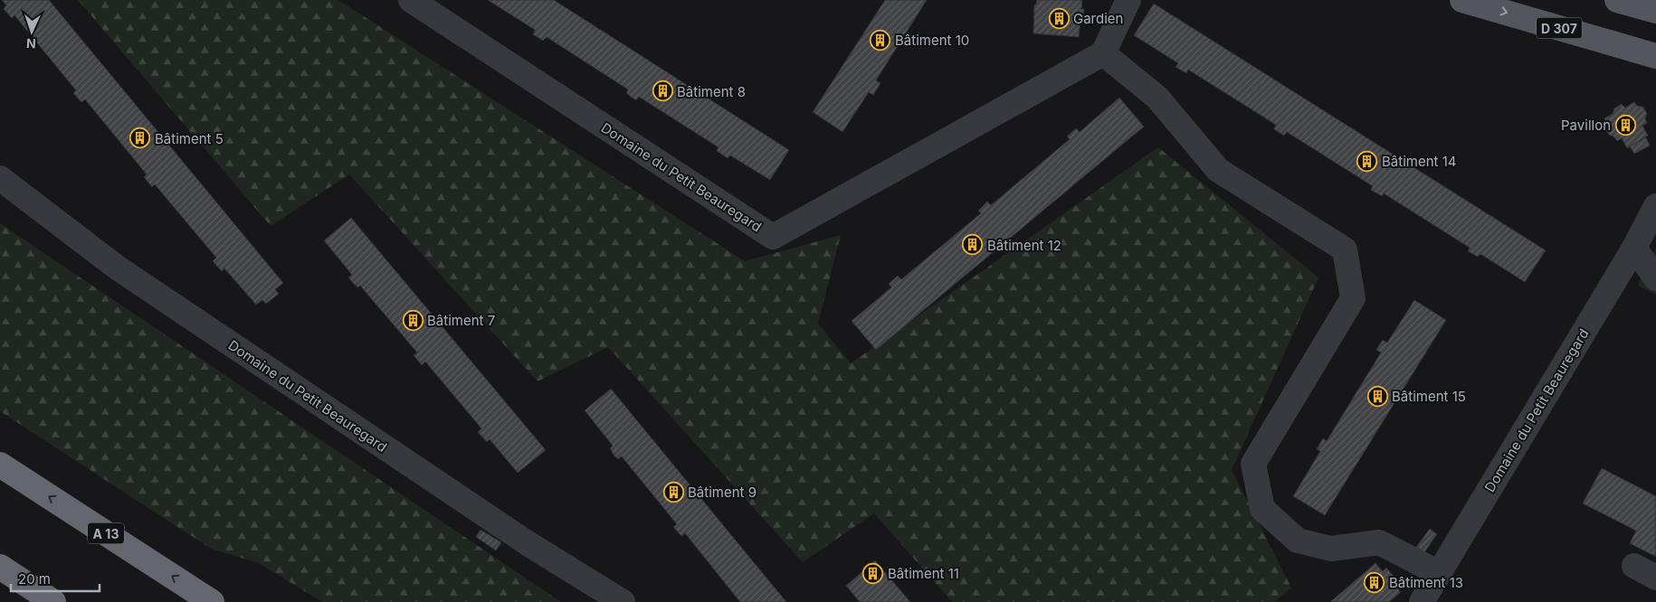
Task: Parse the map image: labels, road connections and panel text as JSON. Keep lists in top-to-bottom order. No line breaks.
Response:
{"streets":{"highway":["A 13"],"main road":["D 307"],"street":["Domaine du Petit Beauregard"]},"places":{"building":["Gardien","Bâtiment 10","Bâtiment 8","Pavillon","Bâtiment 5","Bâtiment 14","Bâtiment 12","Bâtiment 7","Bâtiment 15","Bâtiment 9","Bâtiment 11","Bâtiment 13"]},"scale_bar":"20 m","north":"bottom"}
